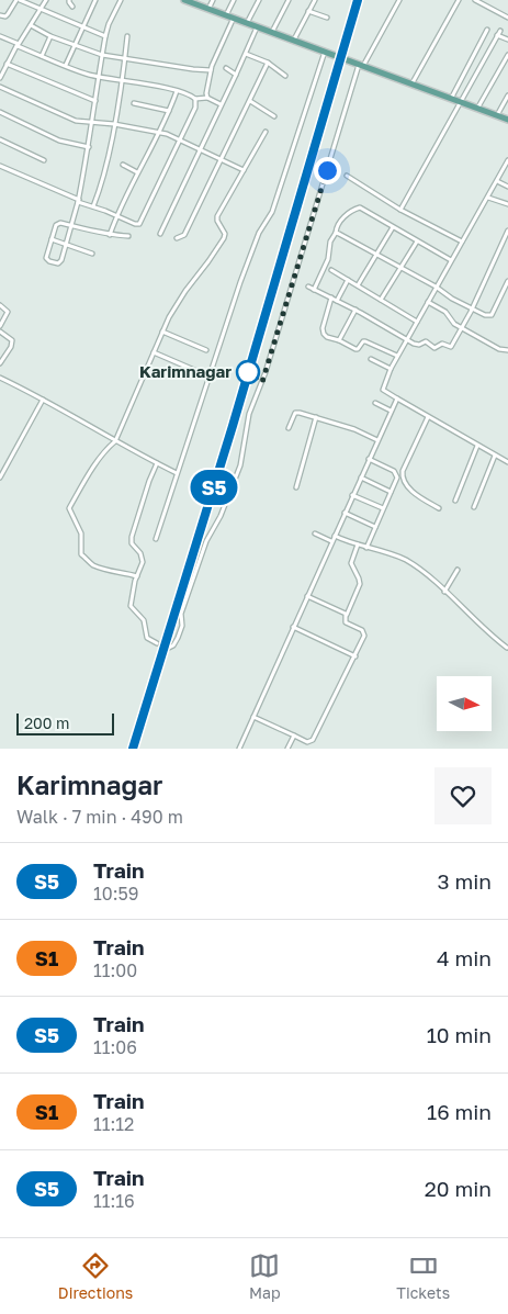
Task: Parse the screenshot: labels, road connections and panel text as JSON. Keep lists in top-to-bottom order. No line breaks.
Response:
{"places":["Karimnagar"],"scale_bar":"200 m","north":"right","page":{"on_map":"S5","scale":"200 m","heading":["Karimnagar","Walk · 7 min · 490 m"],"list":[{"mark":"S5","name":"Train","note":"10:59","value":"3 min"},{"mark":"S1","name":"Train","note":"11:00","value":"4 min"},{"mark":"S5","name":"Train","note":"11:06","value":"10 min"},{"mark":"S1","name":"Train","note":"11:12","value":"16 min"},{"mark":"S5","name":"Train","note":"11:16","value":"20 min"}],"tabs":["Directions","Map","Tickets"]}}
